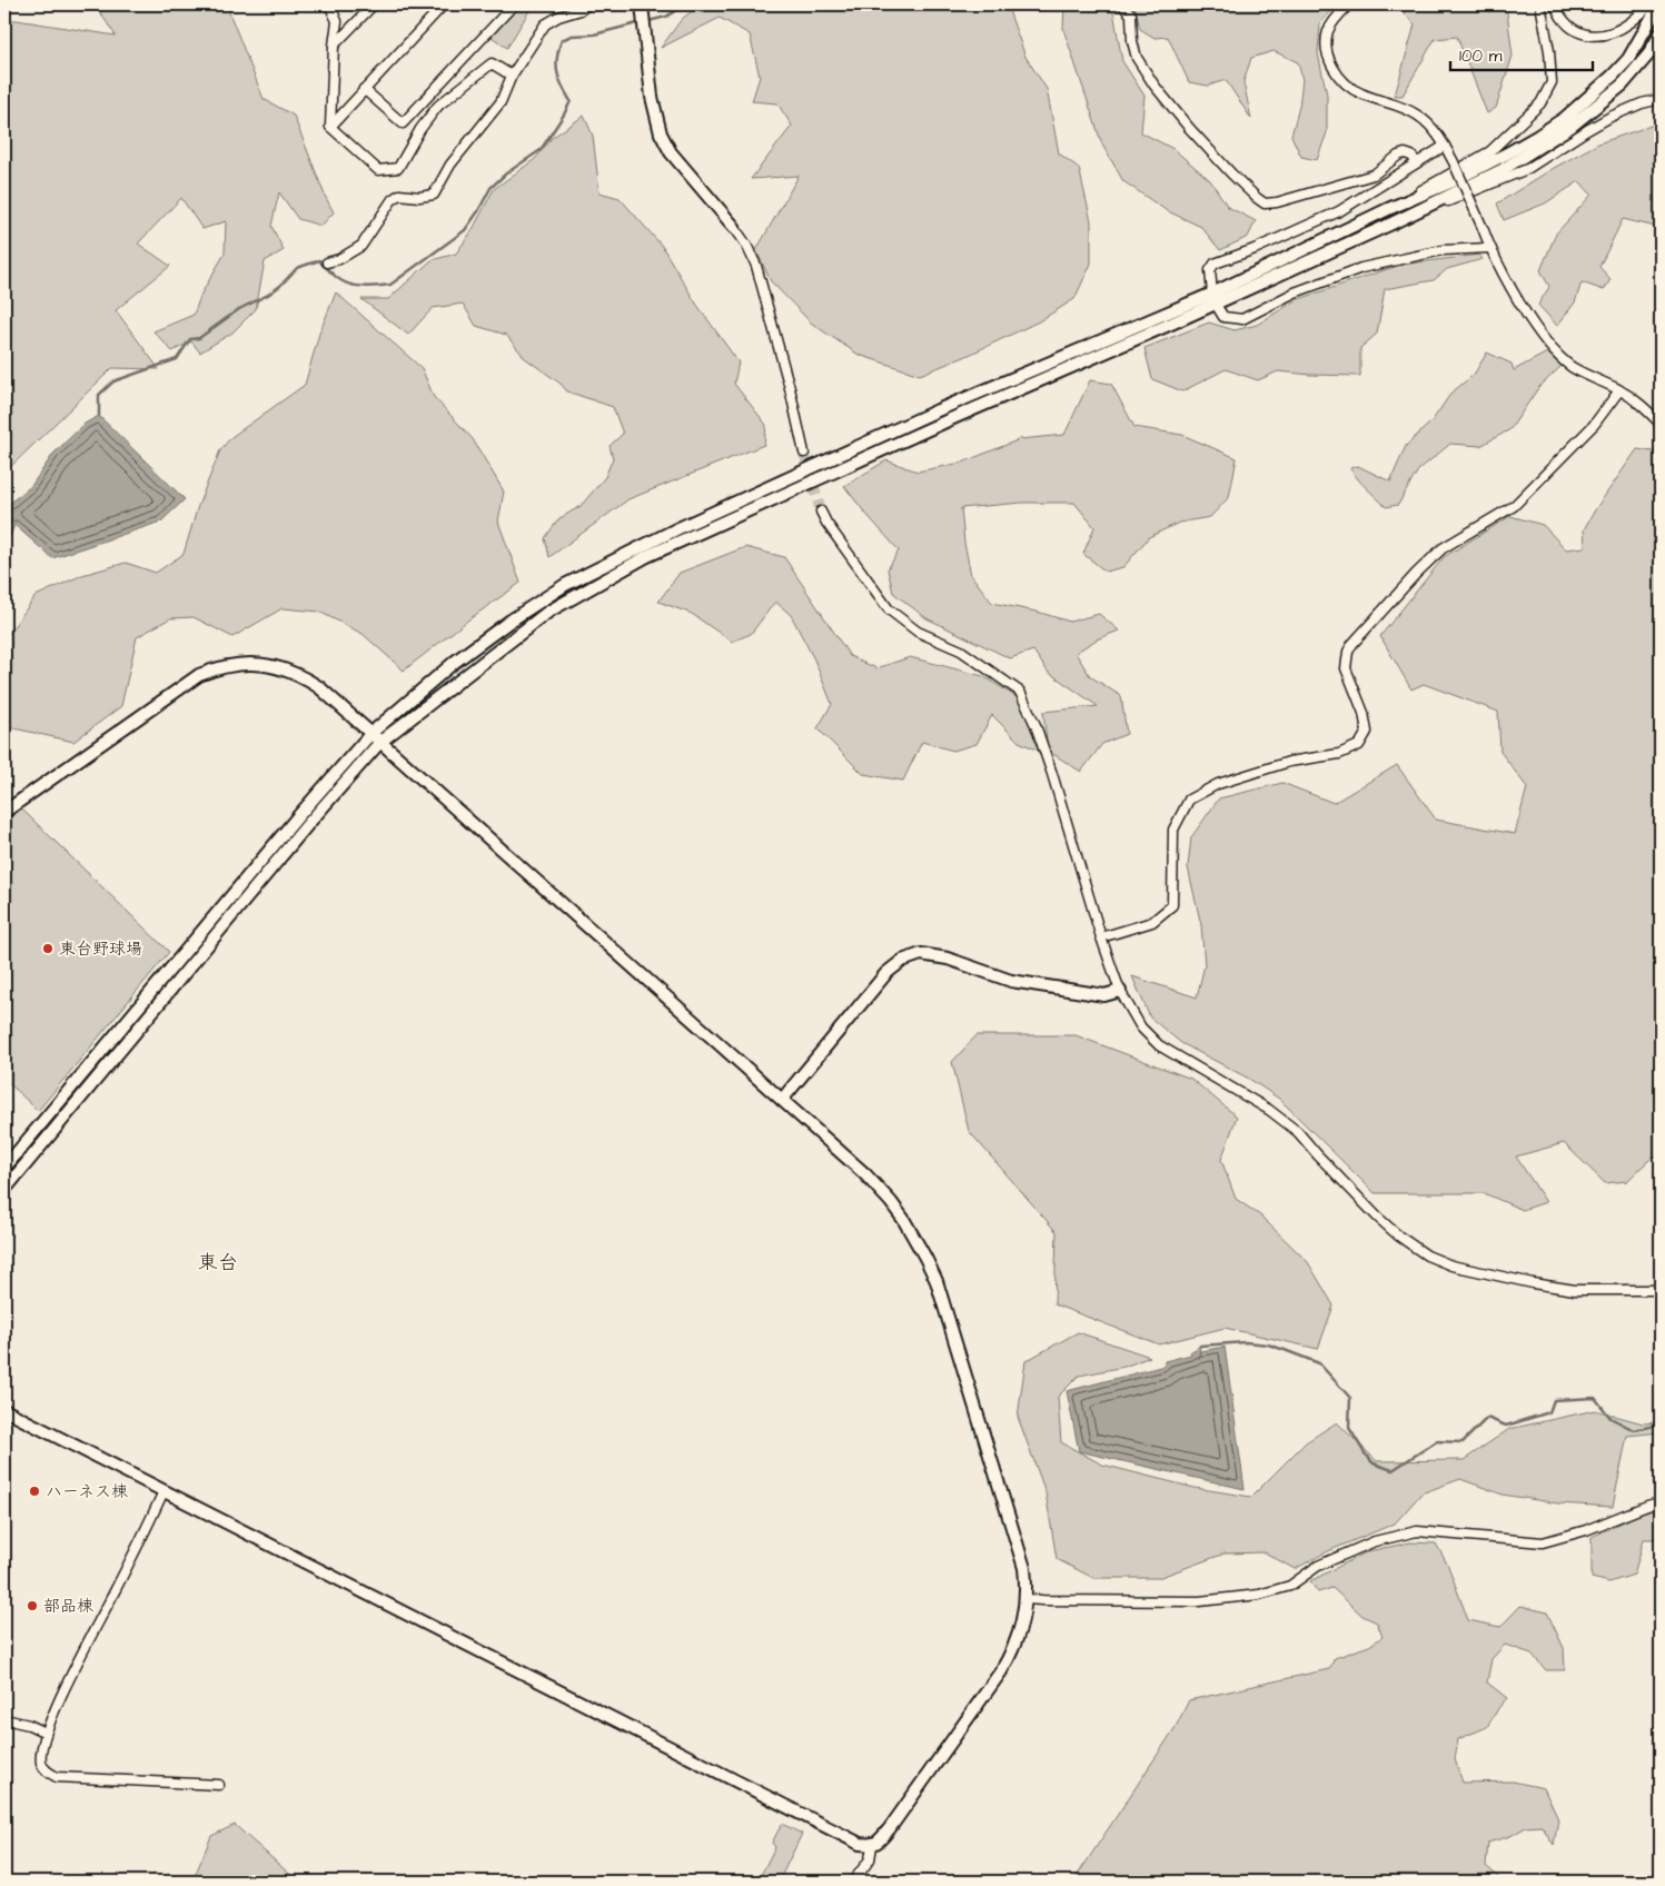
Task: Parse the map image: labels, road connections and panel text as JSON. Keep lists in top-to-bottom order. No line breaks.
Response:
{"districts":["東台"],"places":["東台野球場","ハーネス棟","部品棟"],"scale_bar":"100 m"}
